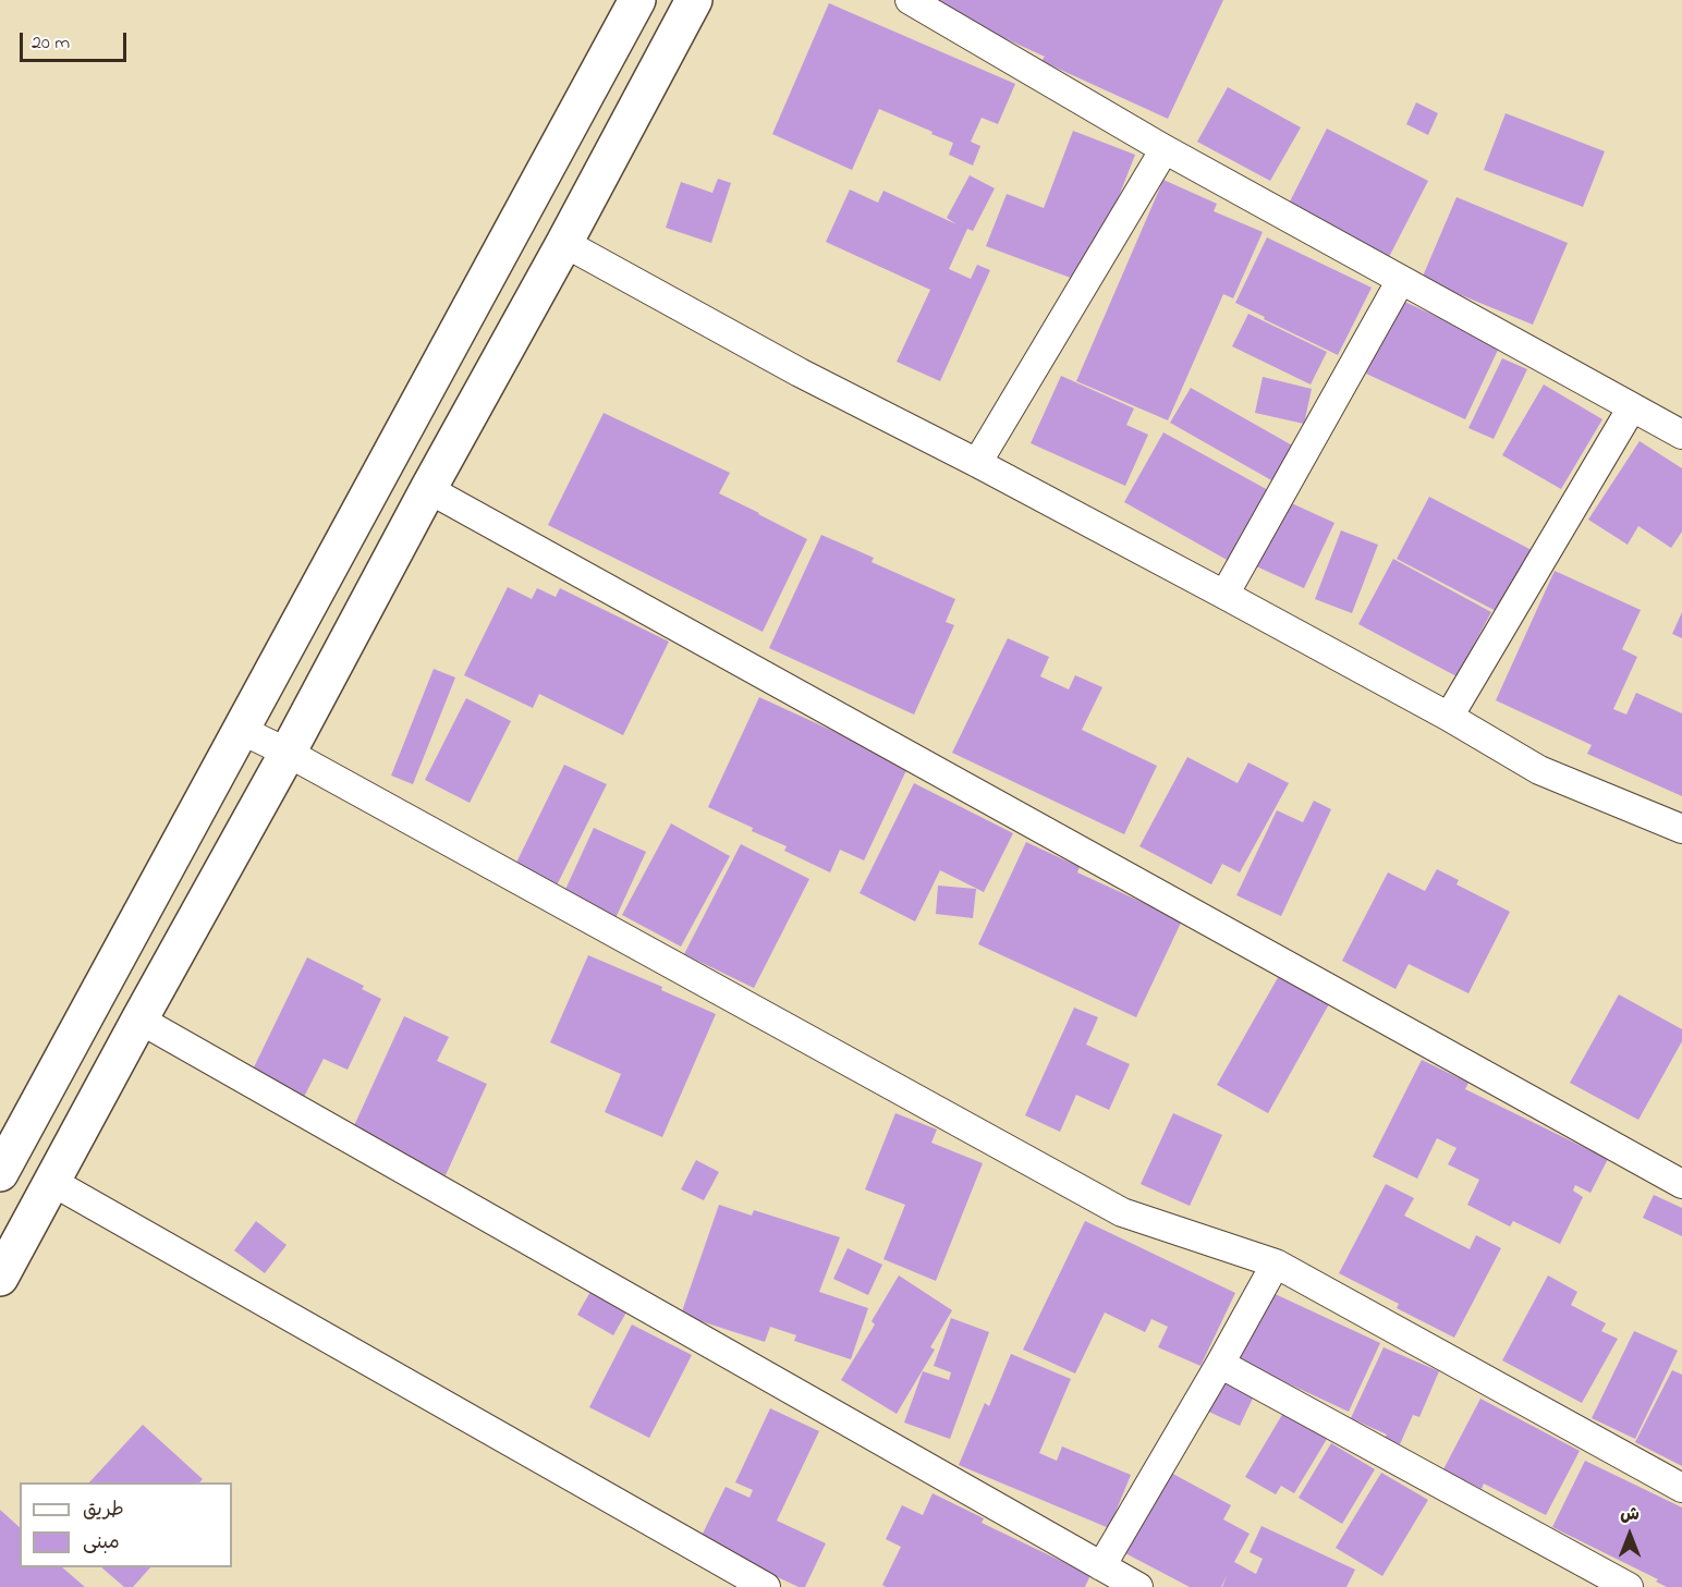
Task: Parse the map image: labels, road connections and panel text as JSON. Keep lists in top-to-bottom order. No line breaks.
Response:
{"legend":["طريق","مبنى"],"scale_bar":"20 m","north":"top"}
